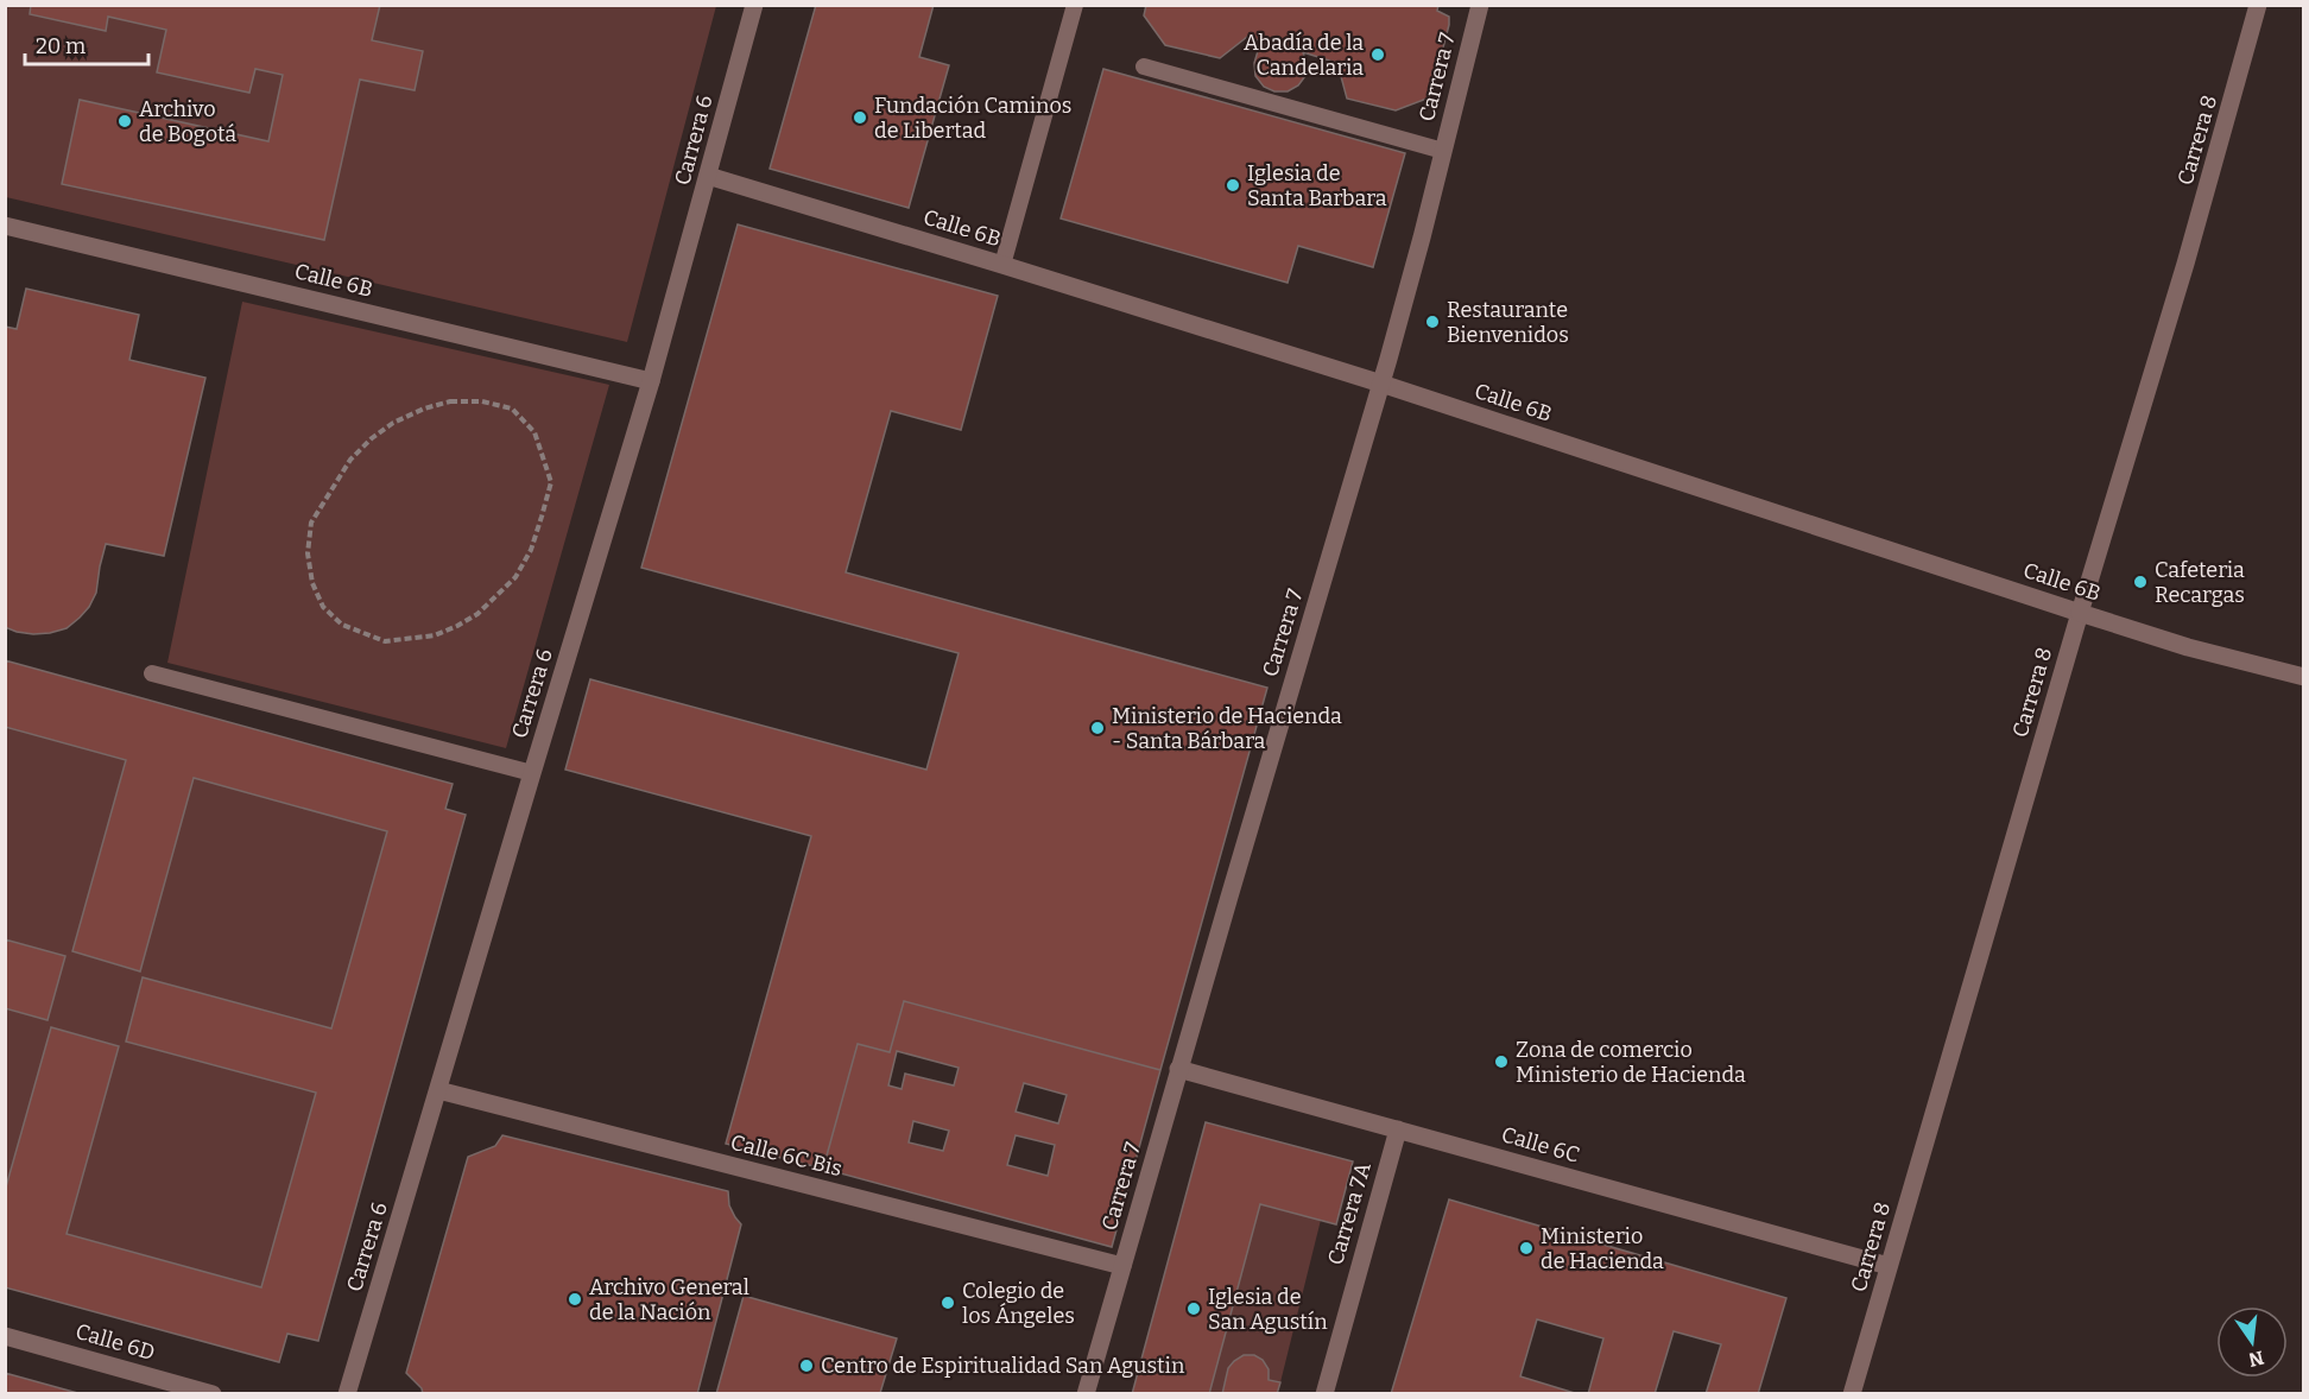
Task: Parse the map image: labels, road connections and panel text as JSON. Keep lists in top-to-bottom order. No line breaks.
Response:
{"streets":{"street":["Carrera 7","Carrera 6","Carrera 8","Calle 6B","Calle 6C","Calle 6C Bis","Carrera 7A","Calle 6D"]},"crossings":[["Carrera 7","Calle 6B"],["Carrera 7","Calle 6C"],["Carrera 7","Calle 6C Bis"],["Carrera 6","Calle 6B"],["Carrera 6","Calle 6C Bis"],["Carrera 8","Calle 6B"],["Carrera 8","Calle 6C"],["Calle 6C","Carrera 7A"]],"places":["Abadía de la Candelaria","Fundación Caminos de Libertad","Archivo de Bogotá","Iglesia de Santa Barbara","Restaurante Bienvenidos","Cafeteria Recargas","Ministerio de Hacienda - Santa Bárbara","Zona de comercio Ministerio de Hacienda","Ministerio de Hacienda","Archivo General de la Nación","Colegio de los Ángeles","Iglesia de San Agustín","Centro de Espiritualidad San Agustin"],"scale_bar":"20 m","north":"bottom"}
